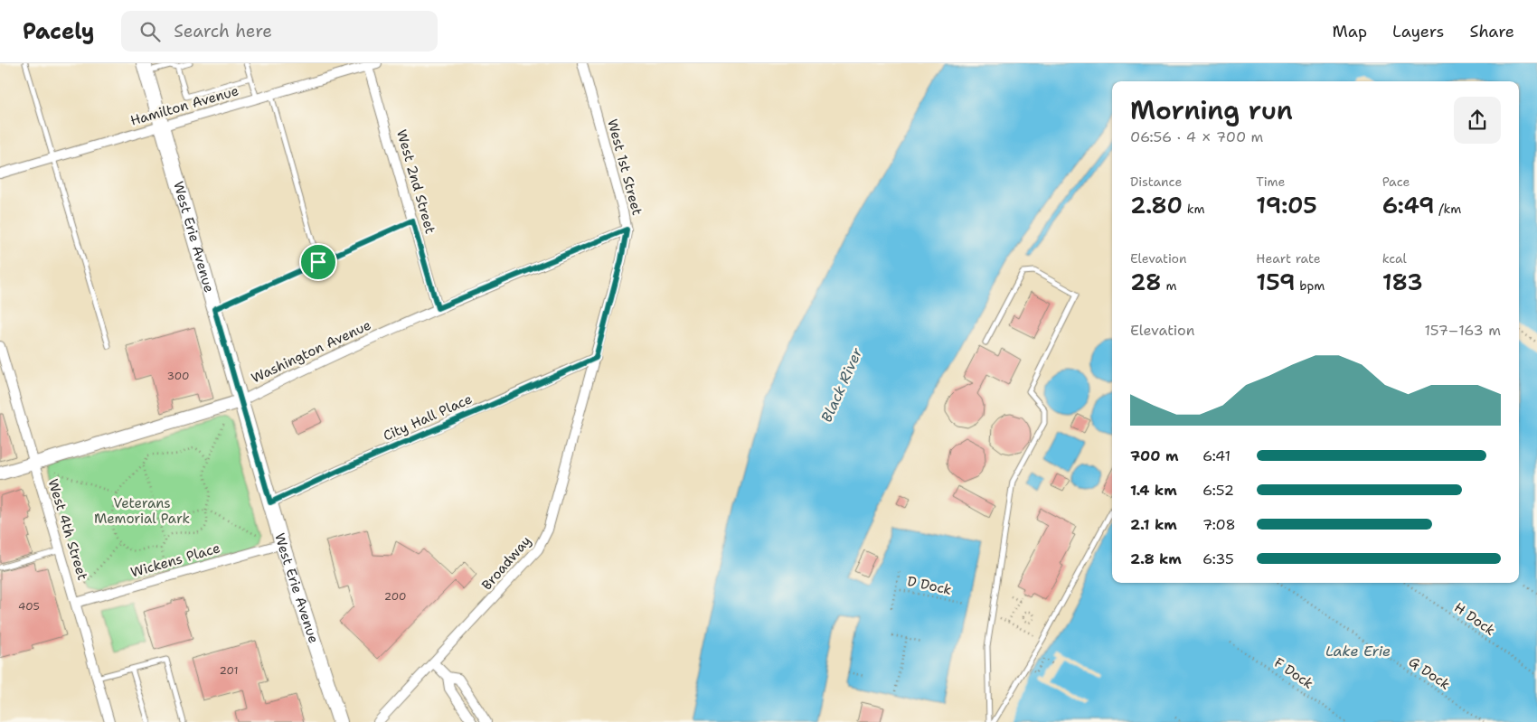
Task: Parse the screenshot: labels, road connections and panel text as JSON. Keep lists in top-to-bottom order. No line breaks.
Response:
{"streets":{"main road":["West Erie Avenue"],"street":["Hamilton Avenue","West 1st Street","West 2nd Street","Washington Avenue","City Hall Place","West 4th Street","Wickens Place","Broadway"],"path":["D Dock","H Dock","F Dock","G Dock"]},"crossings":[["Hamilton Avenue","West 2nd Street"],["Hamilton Avenue","West Erie Avenue"],["West 1st Street","Washington Avenue"],["West 1st Street","City Hall Place"],["West 1st Street","Broadway"],["West 2nd Street","Washington Avenue"],["West Erie Avenue","Washington Avenue"],["West Erie Avenue","City Hall Place"],["West Erie Avenue","Wickens Place"],["Washington Avenue","West 4th Street"],["City Hall Place","Broadway"],["West 4th Street","Wickens Place"]],"water":["Black River","Lake Erie"],"parks":["Veterans Memorial Park"],"house_numbers":["300","200","405","201"],"page":{"header":"Pacely","search":"Search here","nav":["Map","Layers","Share"],"heading":["Morning run","06:56 · 4 × 700 m"],"stats":[["Distance","2.80 km"],["Time","19:05"],["Pace","6:49 /km"],["Elevation","28 m"],["Heart rate","159 bpm"],["kcal","183"]],"chart":["Elevation","157–163 m"],"list":[{"name":"700 m","note":"6:41"},{"name":"1.4 km","note":"6:52"},{"name":"2.1 km","note":"7:08"},{"name":"2.8 km","note":"6:35"}]}}
